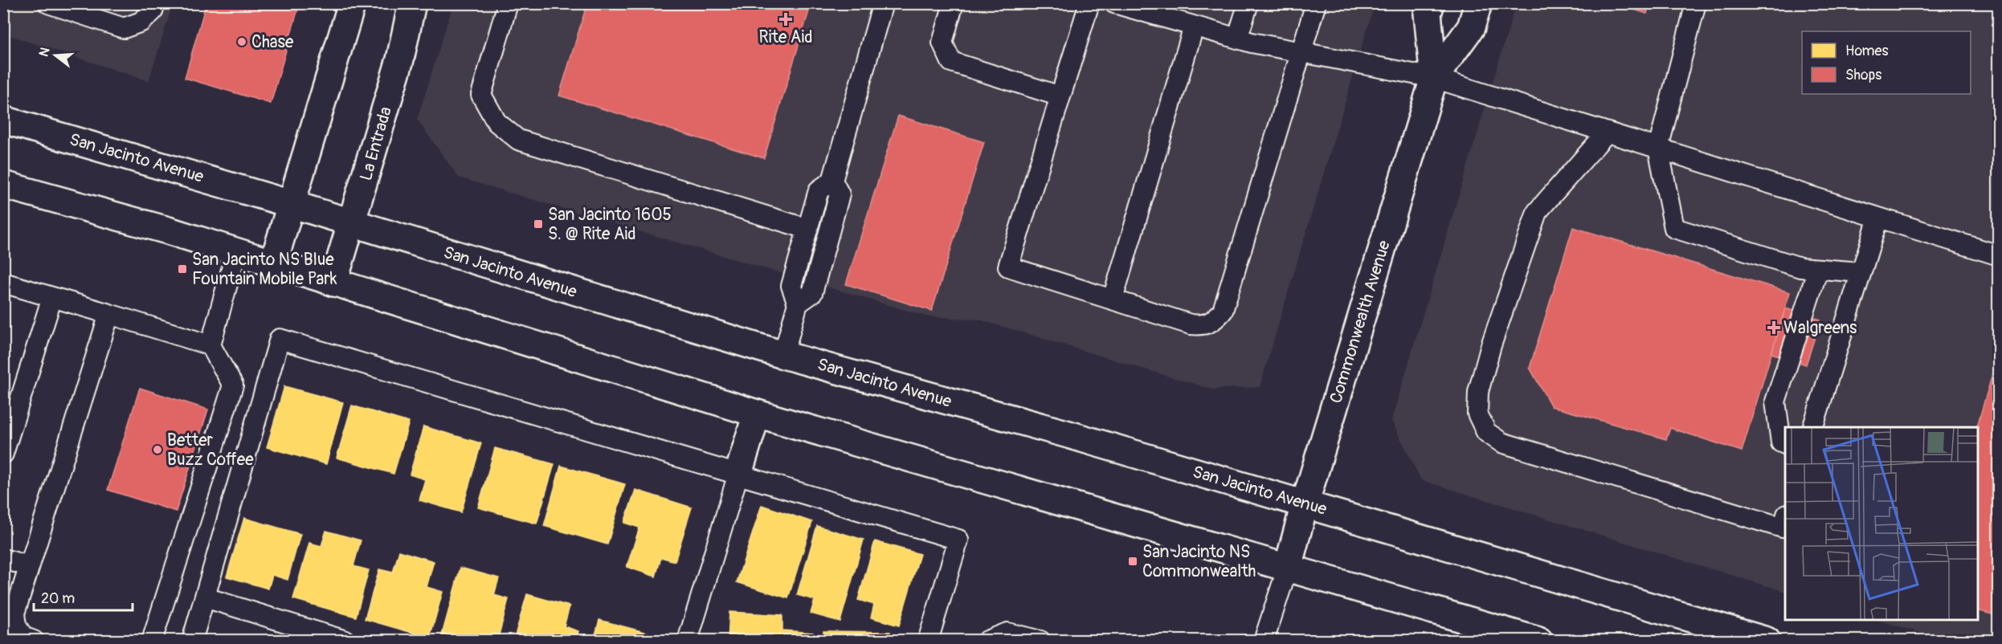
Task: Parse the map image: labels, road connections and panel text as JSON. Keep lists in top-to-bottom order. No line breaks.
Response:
{"streets":{"main road":["La Entrada","San Jacinto Avenue","Commonwealth Avenue"]},"crossings":[["La Entrada","San Jacinto Avenue"],["San Jacinto Avenue","Commonwealth Avenue"]],"places":{"health":["Rite Aid","Walgreens"],"other":["Chase","Better Buzz Coffee"],"transit":["San Jacinto 1605 S. @ Rite Aid","San Jacinto NS Blue Fountain Mobile Park","San Jacinto NS Commonwealth"]},"legend":["Homes","Shops"],"scale_bar":"20 m","north":"left"}
